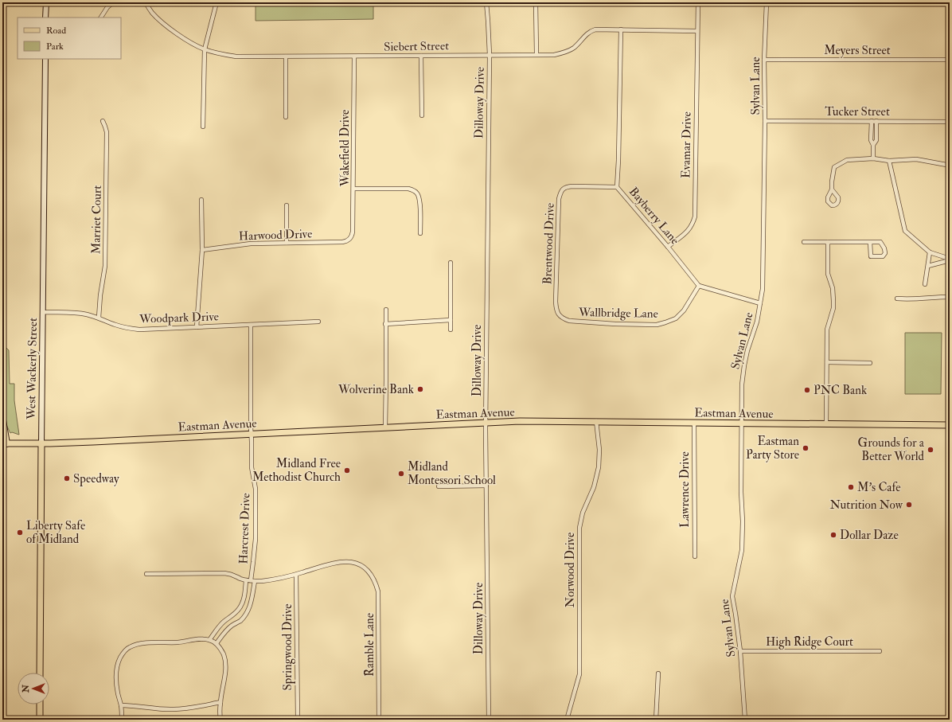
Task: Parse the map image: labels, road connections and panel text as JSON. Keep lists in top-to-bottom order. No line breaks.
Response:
{"streets":{"main road":["West Wackerly Street","Eastman Avenue"],"street":["Siebert Street","Meyers Street","Sylvan Lane","Dilloway Drive","Tucker Street","Evamar Drive","Wakefield Drive","Bayberry Lane","Marriet Court","Harwood Drive","Brentwood Drive","Wallbridge Lane","Woodpark Drive","Lawrence Drive","Harcrest Drive","Norwood Drive","High Ridge Court","Ramble Lane","Springwood Drive"]},"crossings":[["Siebert Street","Dilloway Drive"],["Siebert Street","Evamar Drive"],["Siebert Street","Wakefield Drive"],["Siebert Street","Bayberry Lane"],["Meyers Street","Sylvan Lane"],["Sylvan Lane","Tucker Street"],["Sylvan Lane","Eastman Avenue"],["Sylvan Lane","High Ridge Court"],["Dilloway Drive","Eastman Avenue"],["Evamar Drive","Bayberry Lane"],["Wakefield Drive","Harwood Drive"],["Bayberry Lane","Brentwood Drive"],["Bayberry Lane","Wallbridge Lane"],["Marriet Court","Woodpark Drive"],["Brentwood Drive","Wallbridge Lane"],["Woodpark Drive","West Wackerly Street"],["Woodpark Drive","Harcrest Drive"],["West Wackerly Street","Eastman Avenue"],["Eastman Avenue","Lawrence Drive"],["Eastman Avenue","Harcrest Drive"],["Eastman Avenue","Norwood Drive"],["Ramble Lane","Springwood Drive"]],"places":["Wolverine Bank","PNC Bank","Eastman Party Store","Grounds for a Better World","Midland Free Methodist Church","Midland Montessori School","Speedway","M's Cafe","Nutrition Now","Liberty Safe of Midland","Dollar Daze"],"legend":["Road","Park"],"north":"left"}
